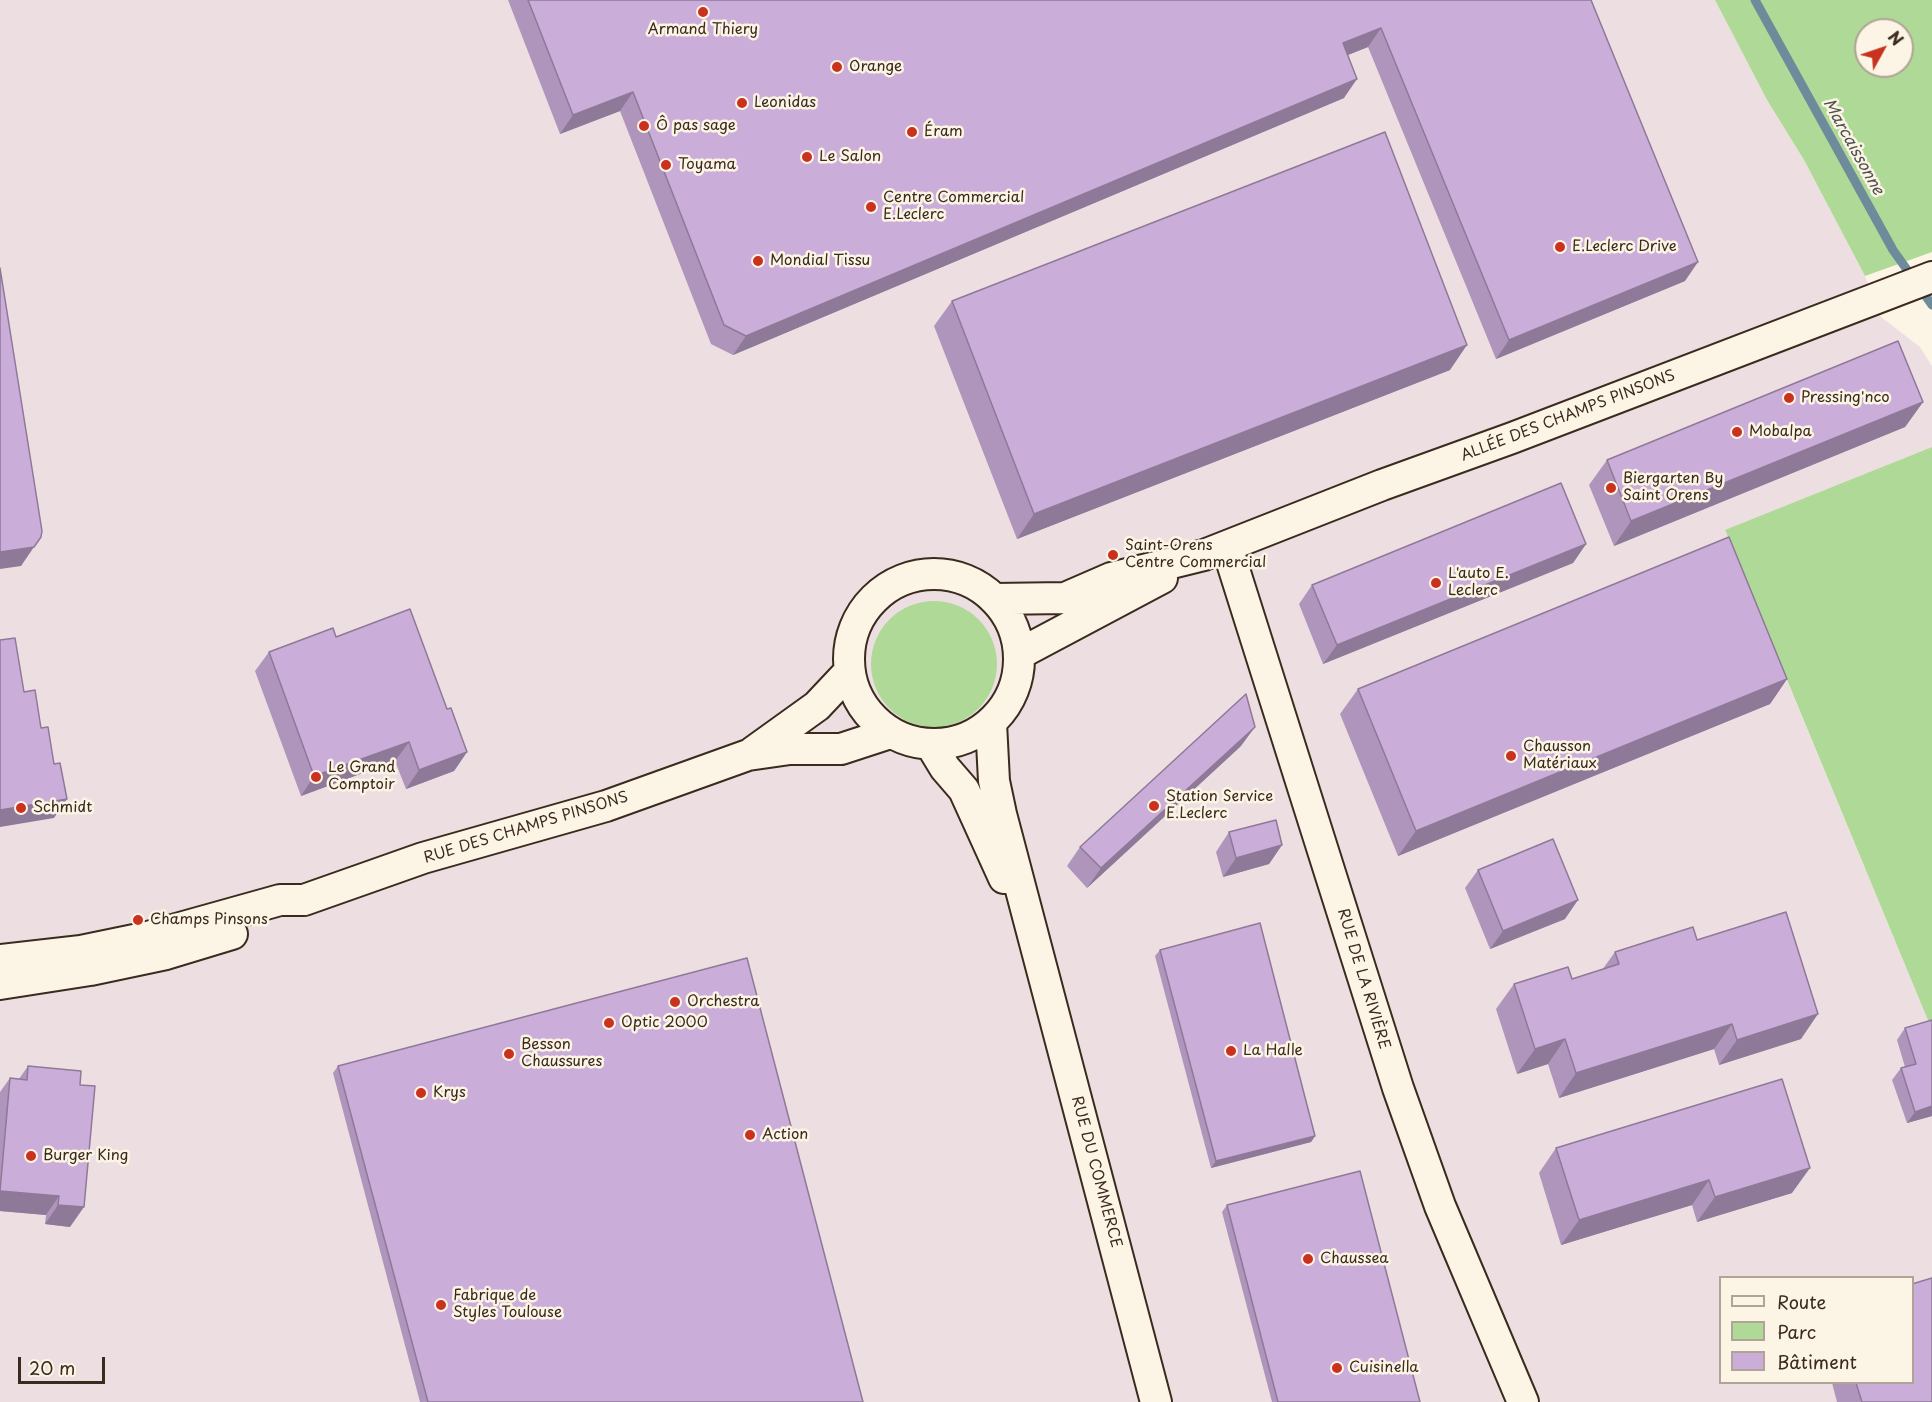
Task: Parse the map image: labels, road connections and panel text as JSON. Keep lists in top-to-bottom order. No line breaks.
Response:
{"streets":{"street":["ALLÉE DES CHAMPS PINSONS","RUE DES CHAMPS PINSONS","RUE DE LA RIVIÈRE","RUE DU COMMERCE"]},"crossings":[["ALLÉE DES CHAMPS PINSONS","RUE DES CHAMPS PINSONS"],["ALLÉE DES CHAMPS PINSONS","RUE DE LA RIVIÈRE"],["ALLÉE DES CHAMPS PINSONS","RUE DU COMMERCE"],["RUE DES CHAMPS PINSONS","RUE DU COMMERCE"]],"water":["Marcaissonne"],"places":["Armand Thiery","Orange","Leonidas","Ô pas sage","Éram","Le Salon","Toyama","Centre Commercial E.Leclerc","E.Leclerc Drive","Mondial Tissu","Pressing'nco","Mobalpa","Biergarten By Saint Orens","Saint-Orens Centre Commercial","L'auto E. Leclerc","Chausson Matériaux","Le Grand Comptoir","Station Service E.Leclerc","Schmidt","Champs Pinsons","Orchestra","Optic 2000","La Halle","Besson Chaussures","Krys","Action","Burger King","Chaussea","Fabrique de Styles Toulouse","Cuisinella"],"legend":["Route","Parc","Bâtiment"],"scale_bar":"20 m","north":"top right"}
